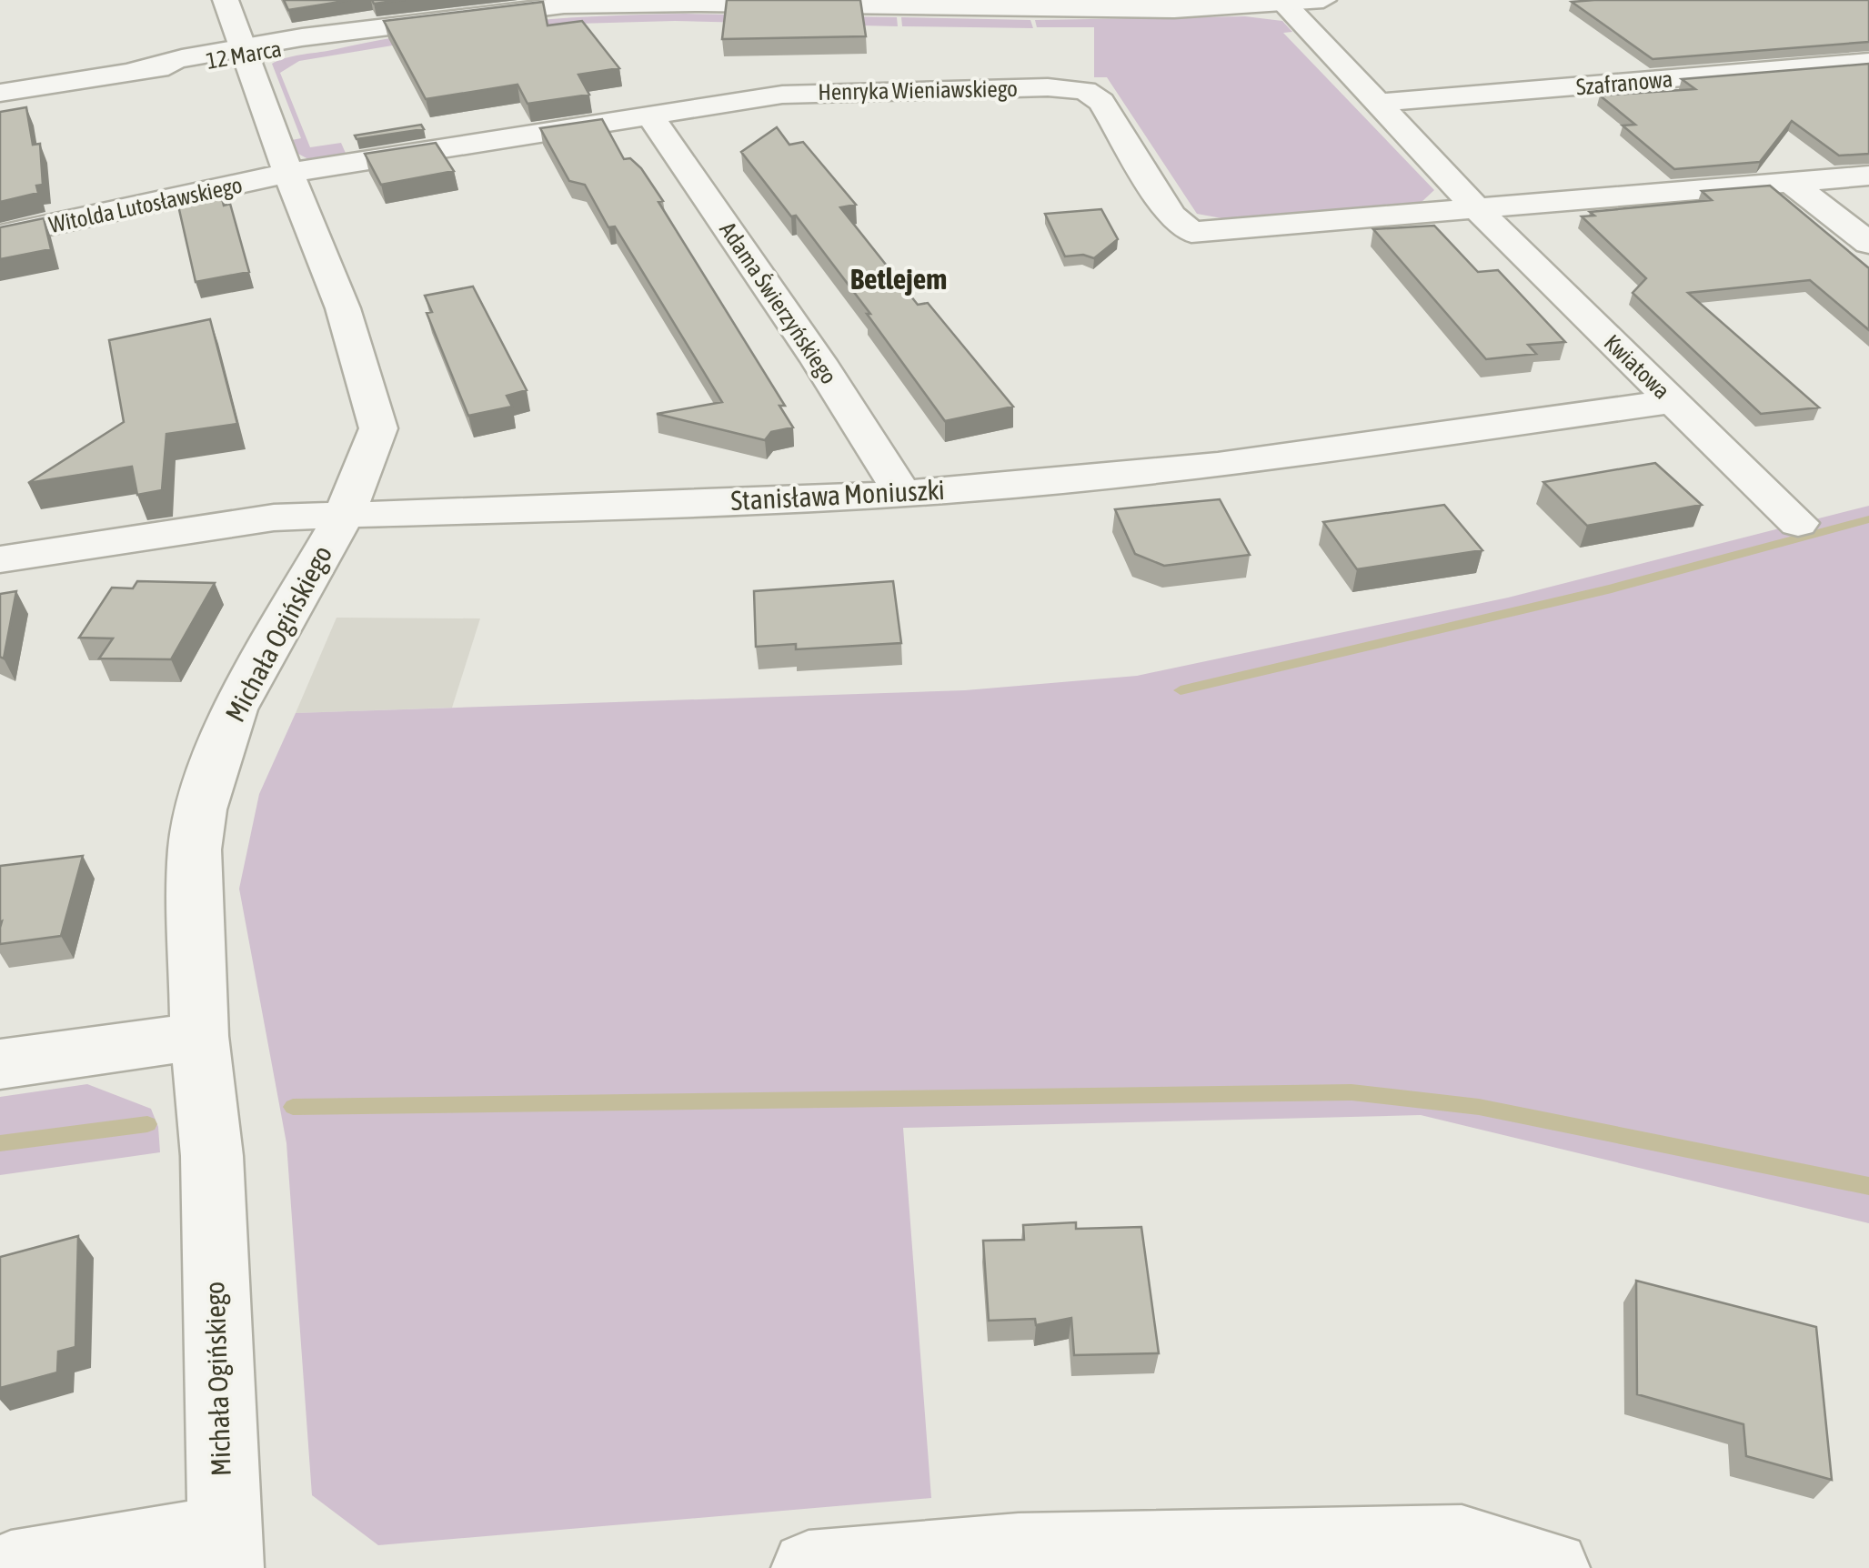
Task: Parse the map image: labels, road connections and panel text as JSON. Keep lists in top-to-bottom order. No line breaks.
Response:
{"streets":{"street":["12 Marca","Szafranowa","Henryka Wieniawskiego","Witolda Lutosławskiego","Adama Świerzyńskiego","Kwiatowa","Stanisława Moniuszki","Michała Ogińskiego"]},"crossings":[["12 Marca","Kwiatowa"],["12 Marca","Michała Ogińskiego"],["Szafranowa","Kwiatowa"],["Henryka Wieniawskiego","Witolda Lutosławskiego"],["Henryka Wieniawskiego","Adama Świerzyńskiego"],["Henryka Wieniawskiego","Kwiatowa"],["Henryka Wieniawskiego","Michała Ogińskiego"],["Witolda Lutosławskiego","Michała Ogińskiego"],["Adama Świerzyńskiego","Stanisława Moniuszki"],["Kwiatowa","Stanisława Moniuszki"],["Stanisława Moniuszki","Michała Ogińskiego"]],"districts":["Betlejem"]}
